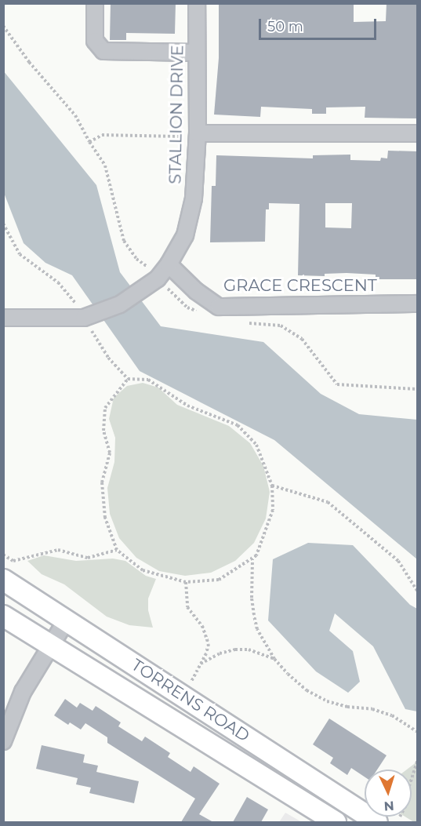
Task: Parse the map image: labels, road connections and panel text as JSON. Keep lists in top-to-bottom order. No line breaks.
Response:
{"streets":{"main road":["TORRENS ROAD"],"street":["STALLION DRIVE","GRACE CRESCENT"]},"crossings":[["STALLION DRIVE","GRACE CRESCENT"]],"scale_bar":"50 m","north":"bottom"}
